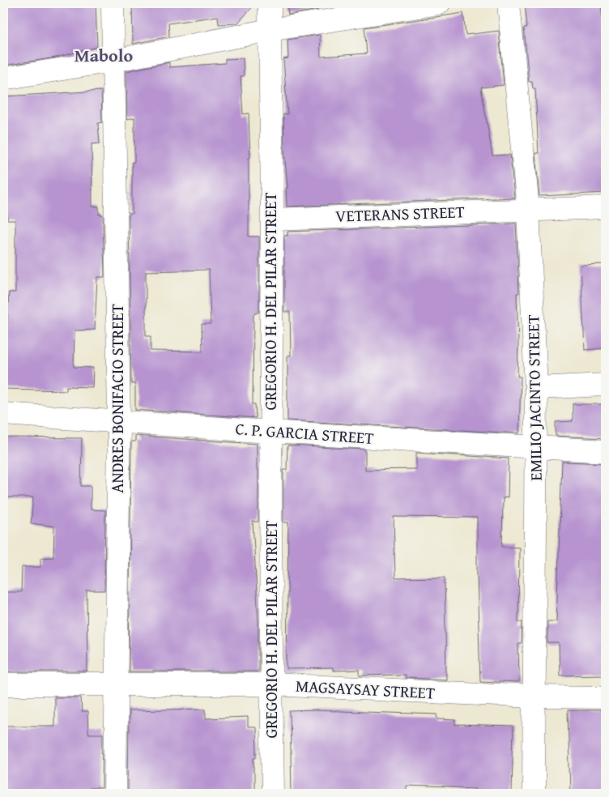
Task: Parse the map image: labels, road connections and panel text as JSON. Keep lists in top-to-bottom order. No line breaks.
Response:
{"streets":{"street":["VETERANS STREET","GREGORIO H. DEL PILAR STREET","EMILIO JACINTO STREET","ANDRES BONIFACIO STREET","C. P. GARCIA STREET","MAGSAYSAY STREET"]},"crossings":[["VETERANS STREET","GREGORIO H. DEL PILAR STREET"],["VETERANS STREET","EMILIO JACINTO STREET"],["GREGORIO H. DEL PILAR STREET","C. P. GARCIA STREET"],["GREGORIO H. DEL PILAR STREET","MAGSAYSAY STREET"],["EMILIO JACINTO STREET","C. P. GARCIA STREET"],["EMILIO JACINTO STREET","MAGSAYSAY STREET"],["ANDRES BONIFACIO STREET","C. P. GARCIA STREET"],["ANDRES BONIFACIO STREET","MAGSAYSAY STREET"]],"districts":["Mabolo"]}
